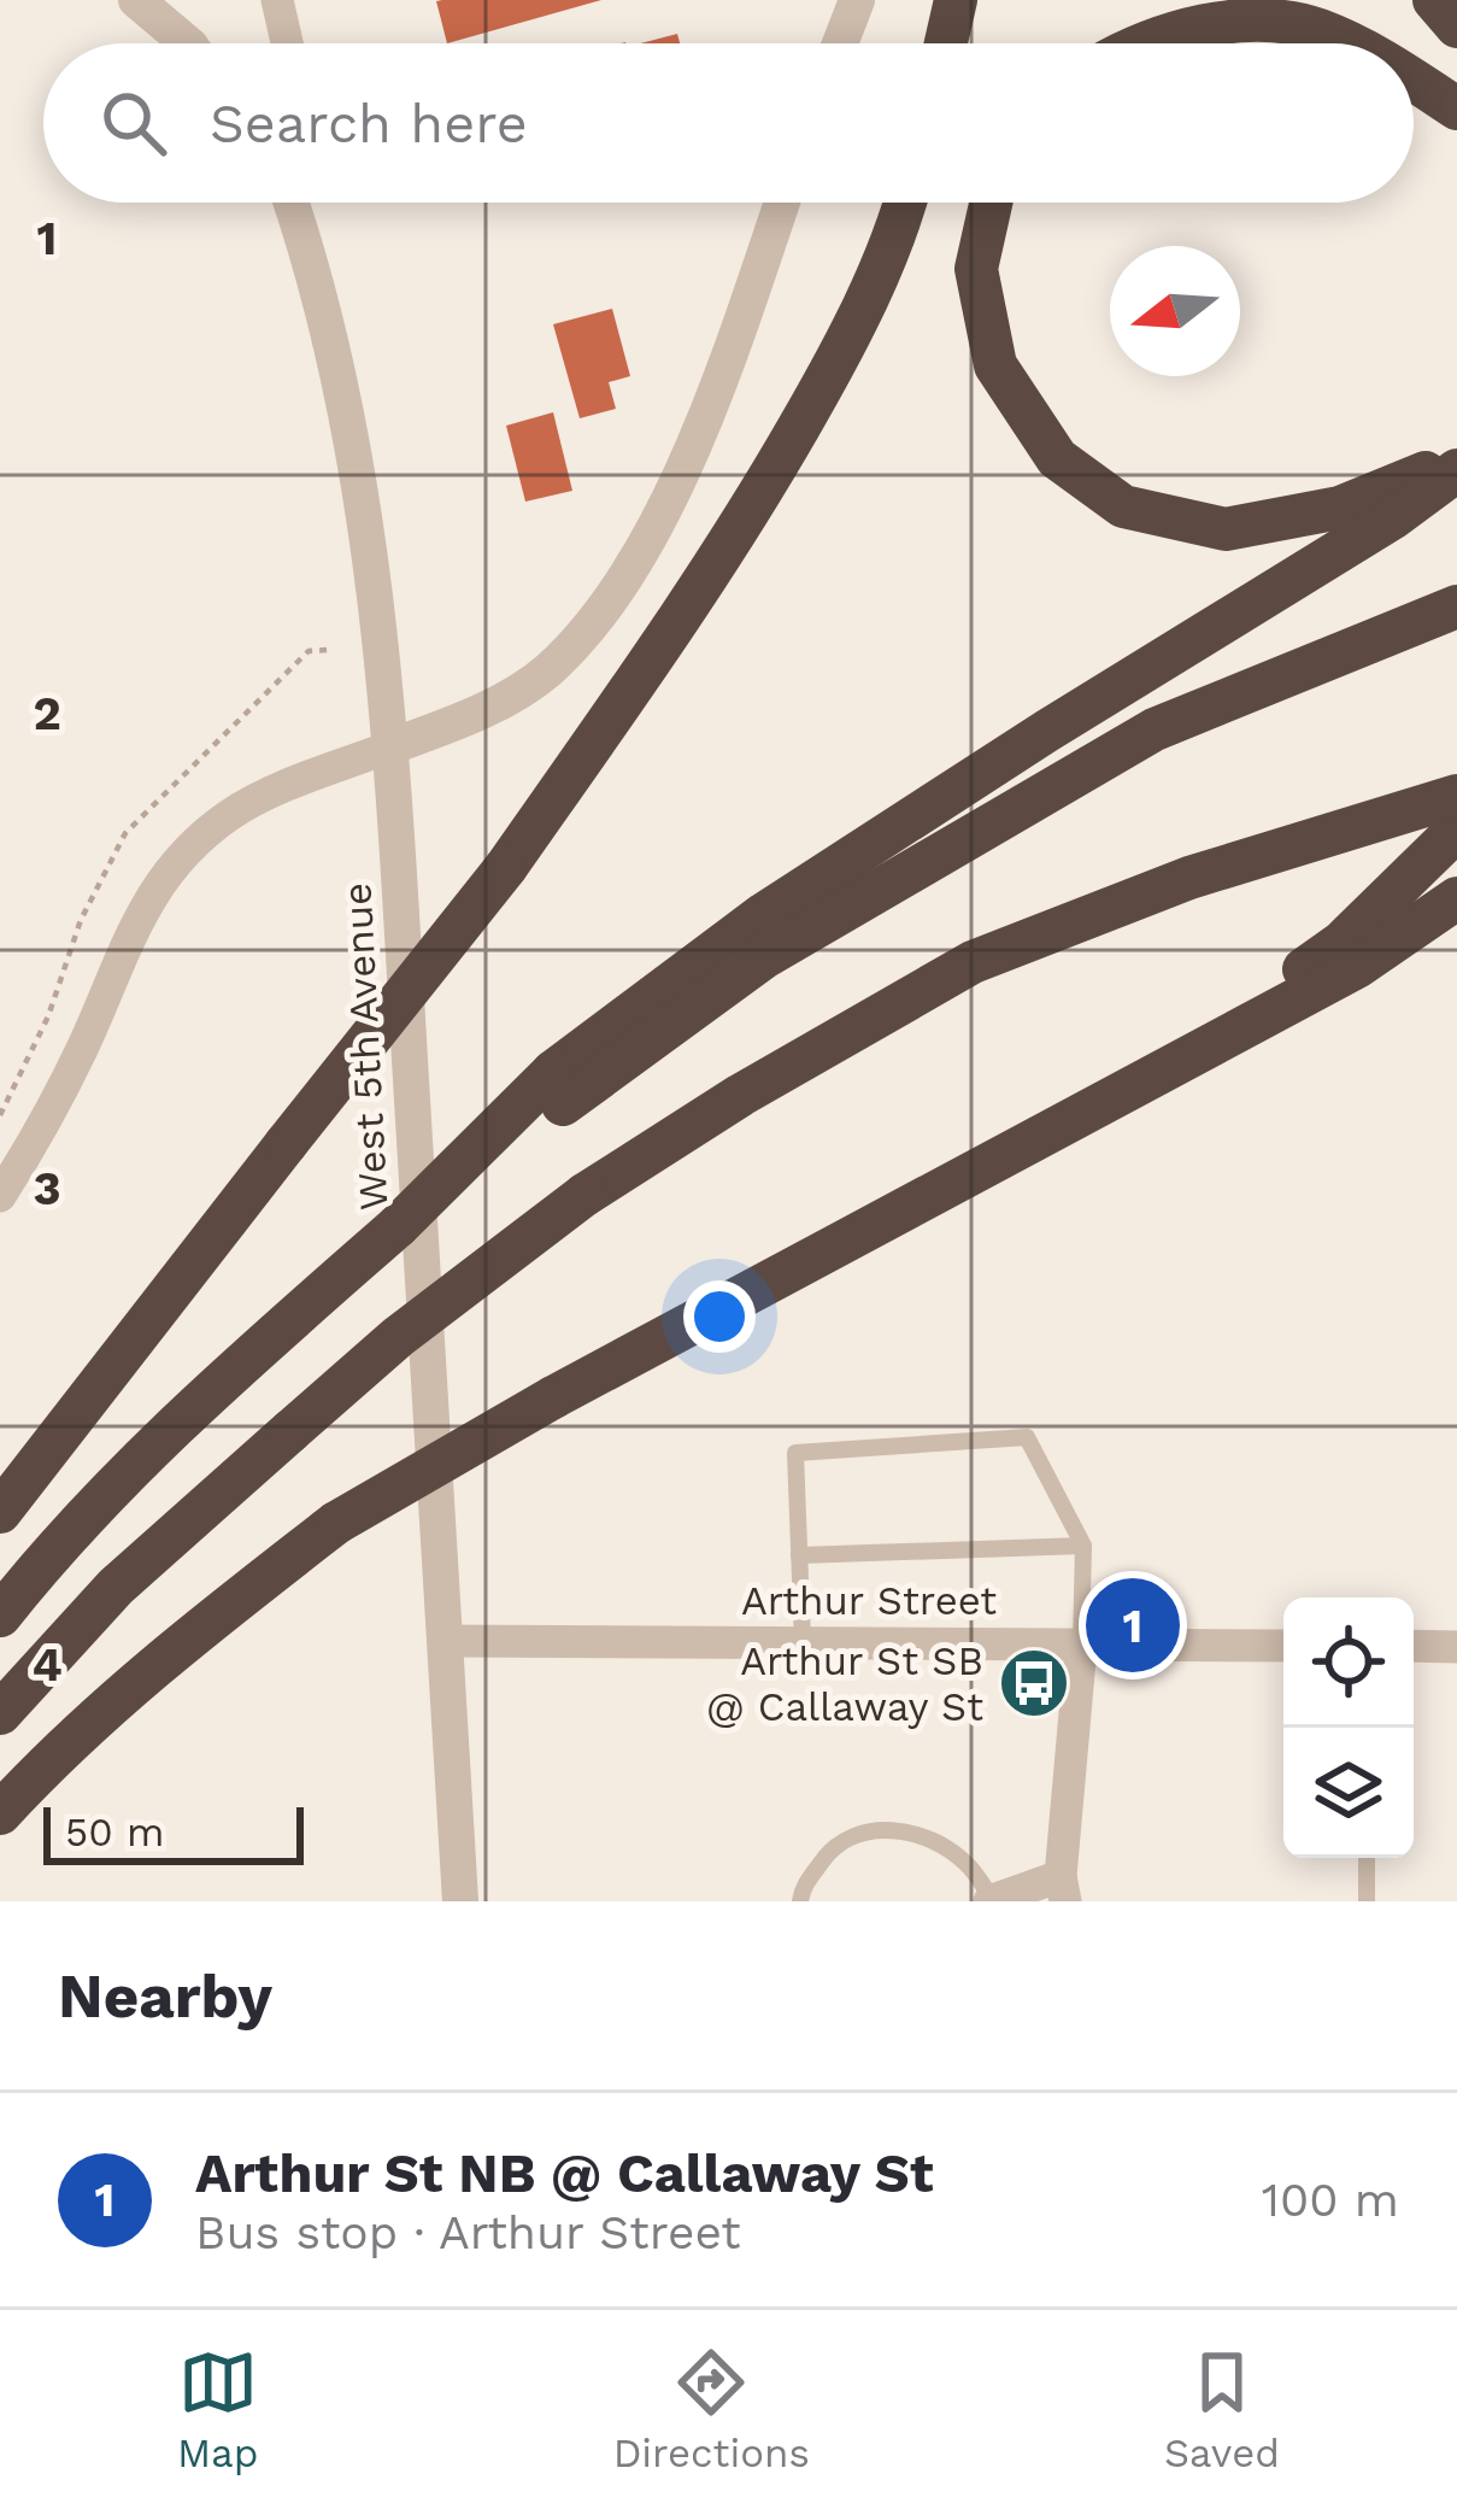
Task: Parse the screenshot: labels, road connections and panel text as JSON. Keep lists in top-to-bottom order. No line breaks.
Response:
{"streets":{"street":["West 5th Avenue","Arthur Street"]},"crossings":[["West 5th Avenue","Arthur Street"]],"places":{"bus stop":["Arthur St SB @ Callaway St"]},"scale_bar":"50 m","north":"left","page":{"search":"Search here","pins":"1","scale":"50 m","heading":"Nearby","list":[{"mark":"1","name":"Arthur St NB @ Callaway St","note":"Bus stop · Arthur Street","value":"100 m"}],"nav":["Map","Directions","Saved"]},"grid":{"rows":["1","2","3","4"]}}
